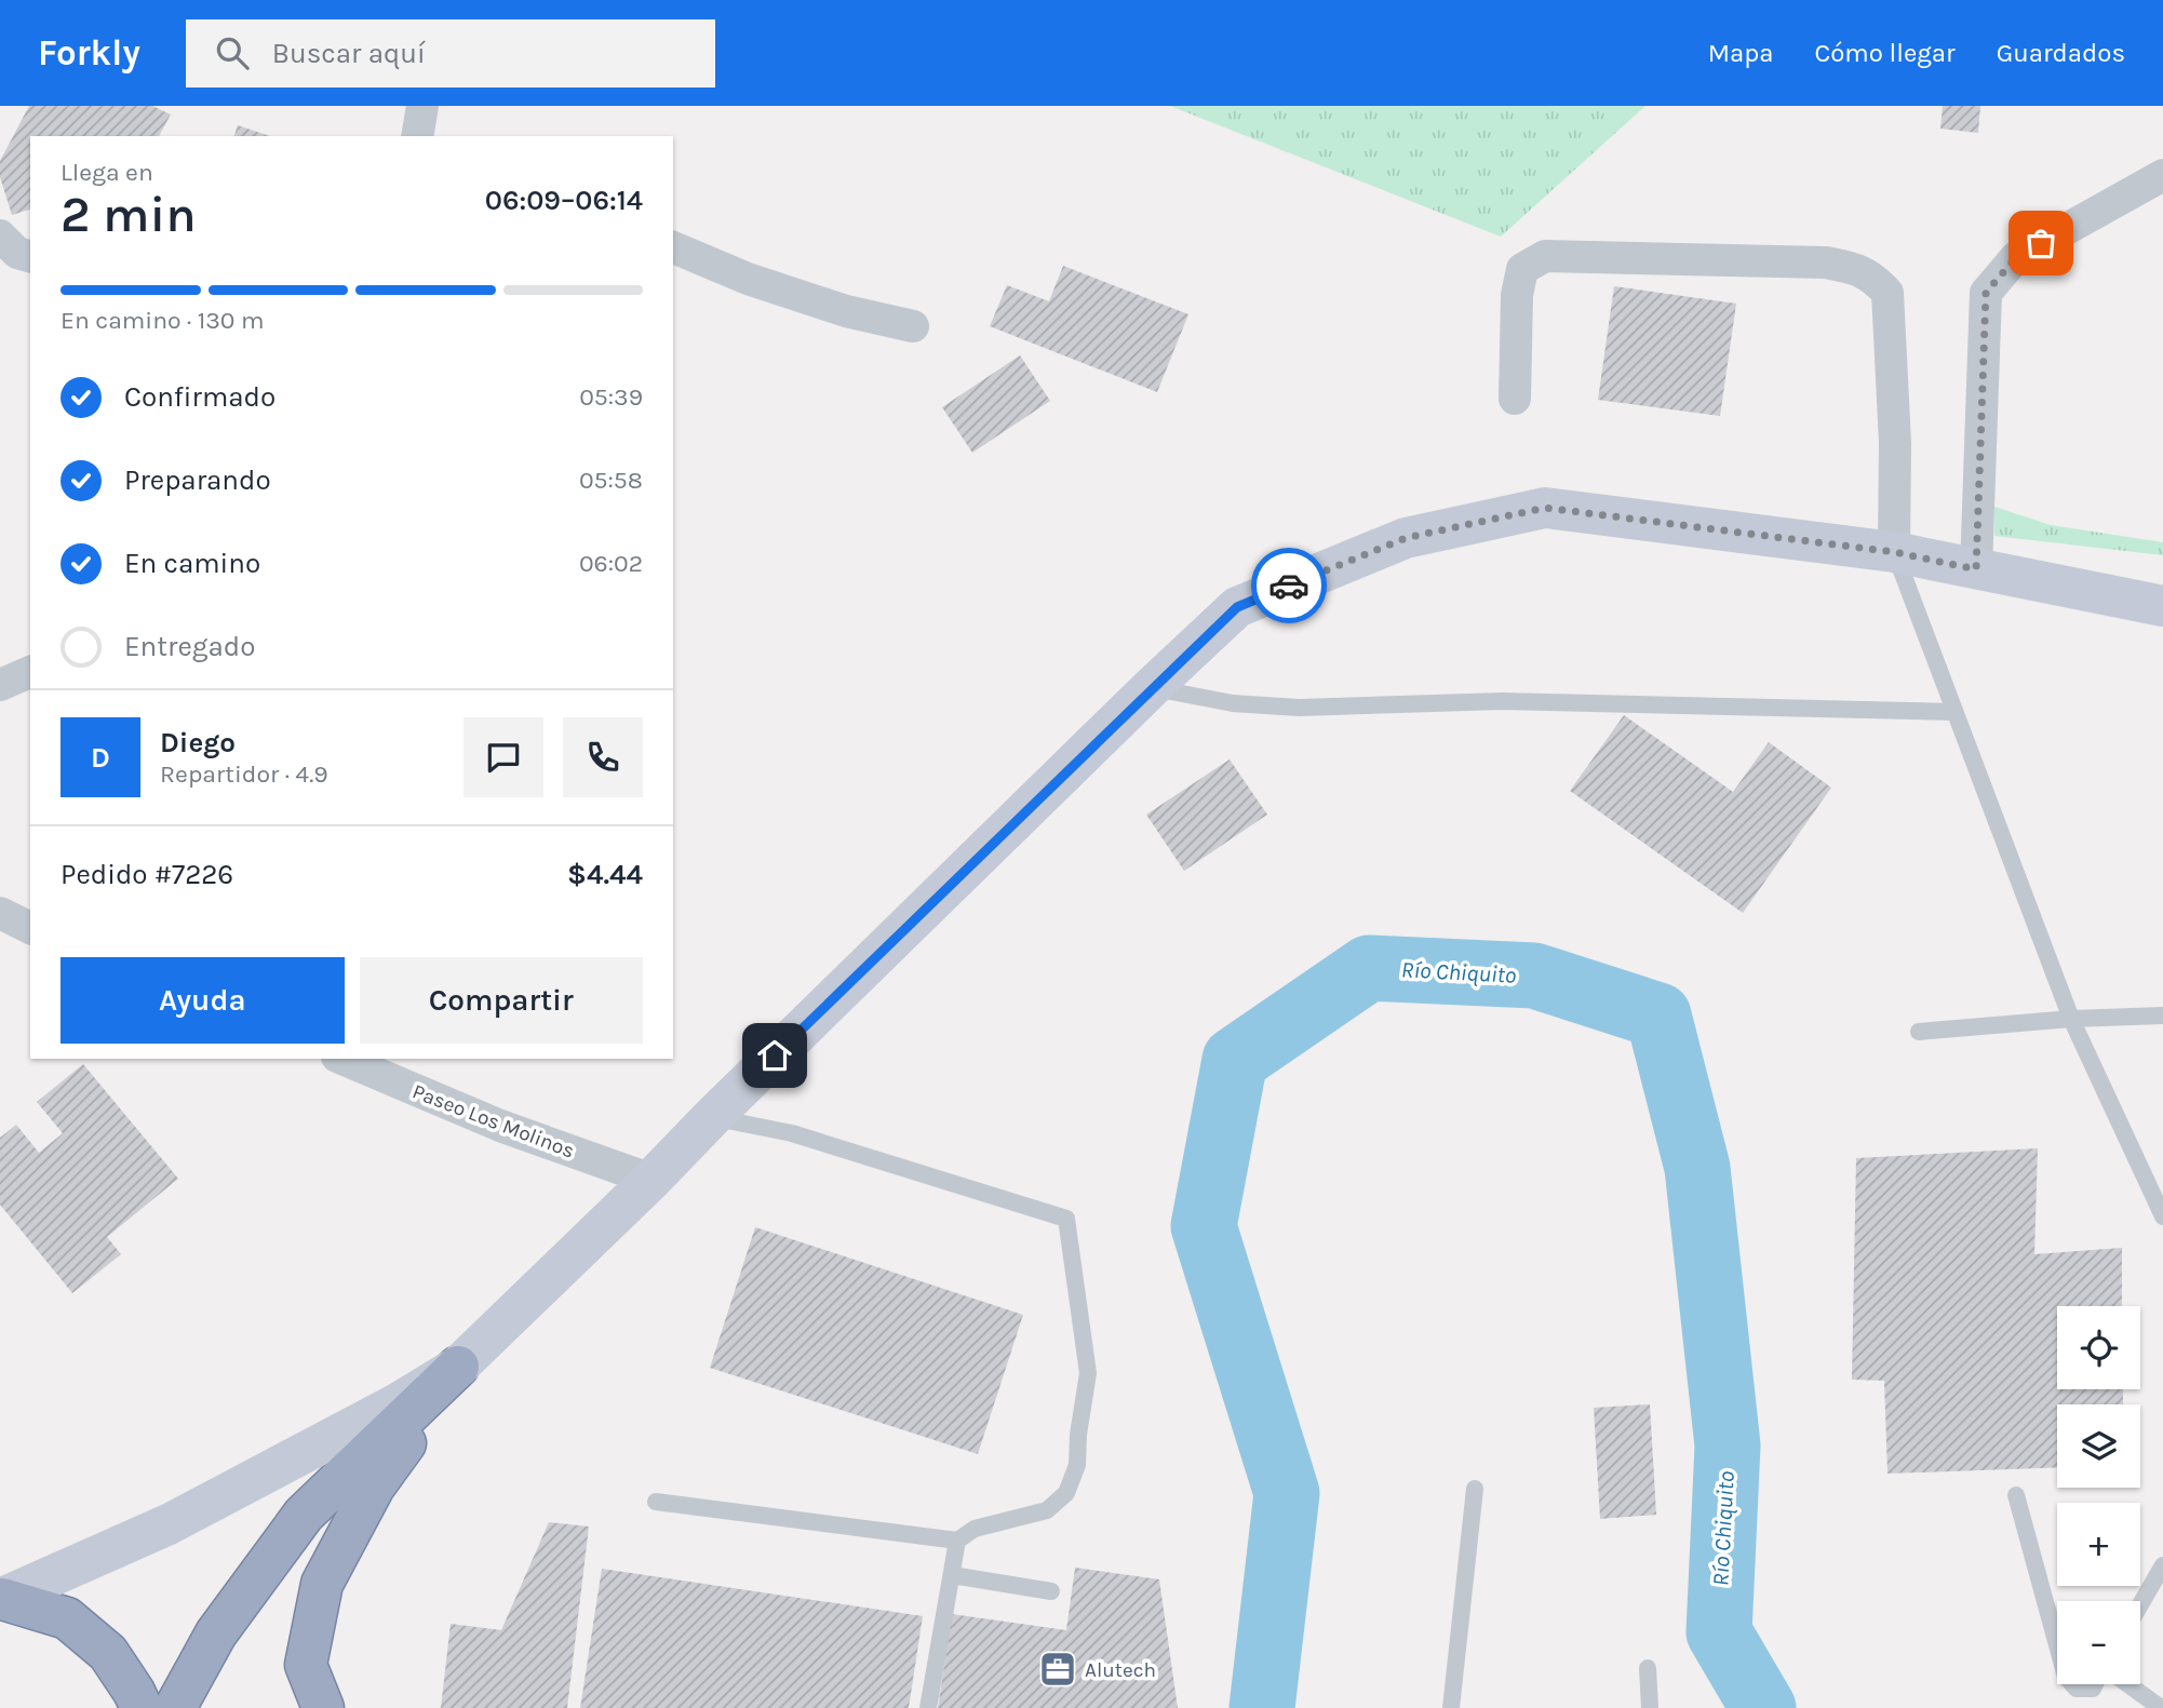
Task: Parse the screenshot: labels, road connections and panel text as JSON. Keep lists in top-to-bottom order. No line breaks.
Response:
{"streets":{"street":["Paseo Los Molinos"]},"water":["Río Chiquito"],"places":{"office":["Alutech"]},"page":{"header":"Forkly","search":"Buscar aquí","nav":["Mapa","Cómo llegar","Guardados"],"heading":["2 min","Llega en","06:09–06:14"],"panel":["Diego","Repartidor · 4.9","Pedido #7226","$4.44"],"bar":"En camino · 130 m","list":[["Confirmado","05:39"],["Preparando","05:58"],["En camino","06:02"],"Entregado"],"round":"D","buttons":["Ayuda","Compartir"],"map_buttons":["+","−"]}}
